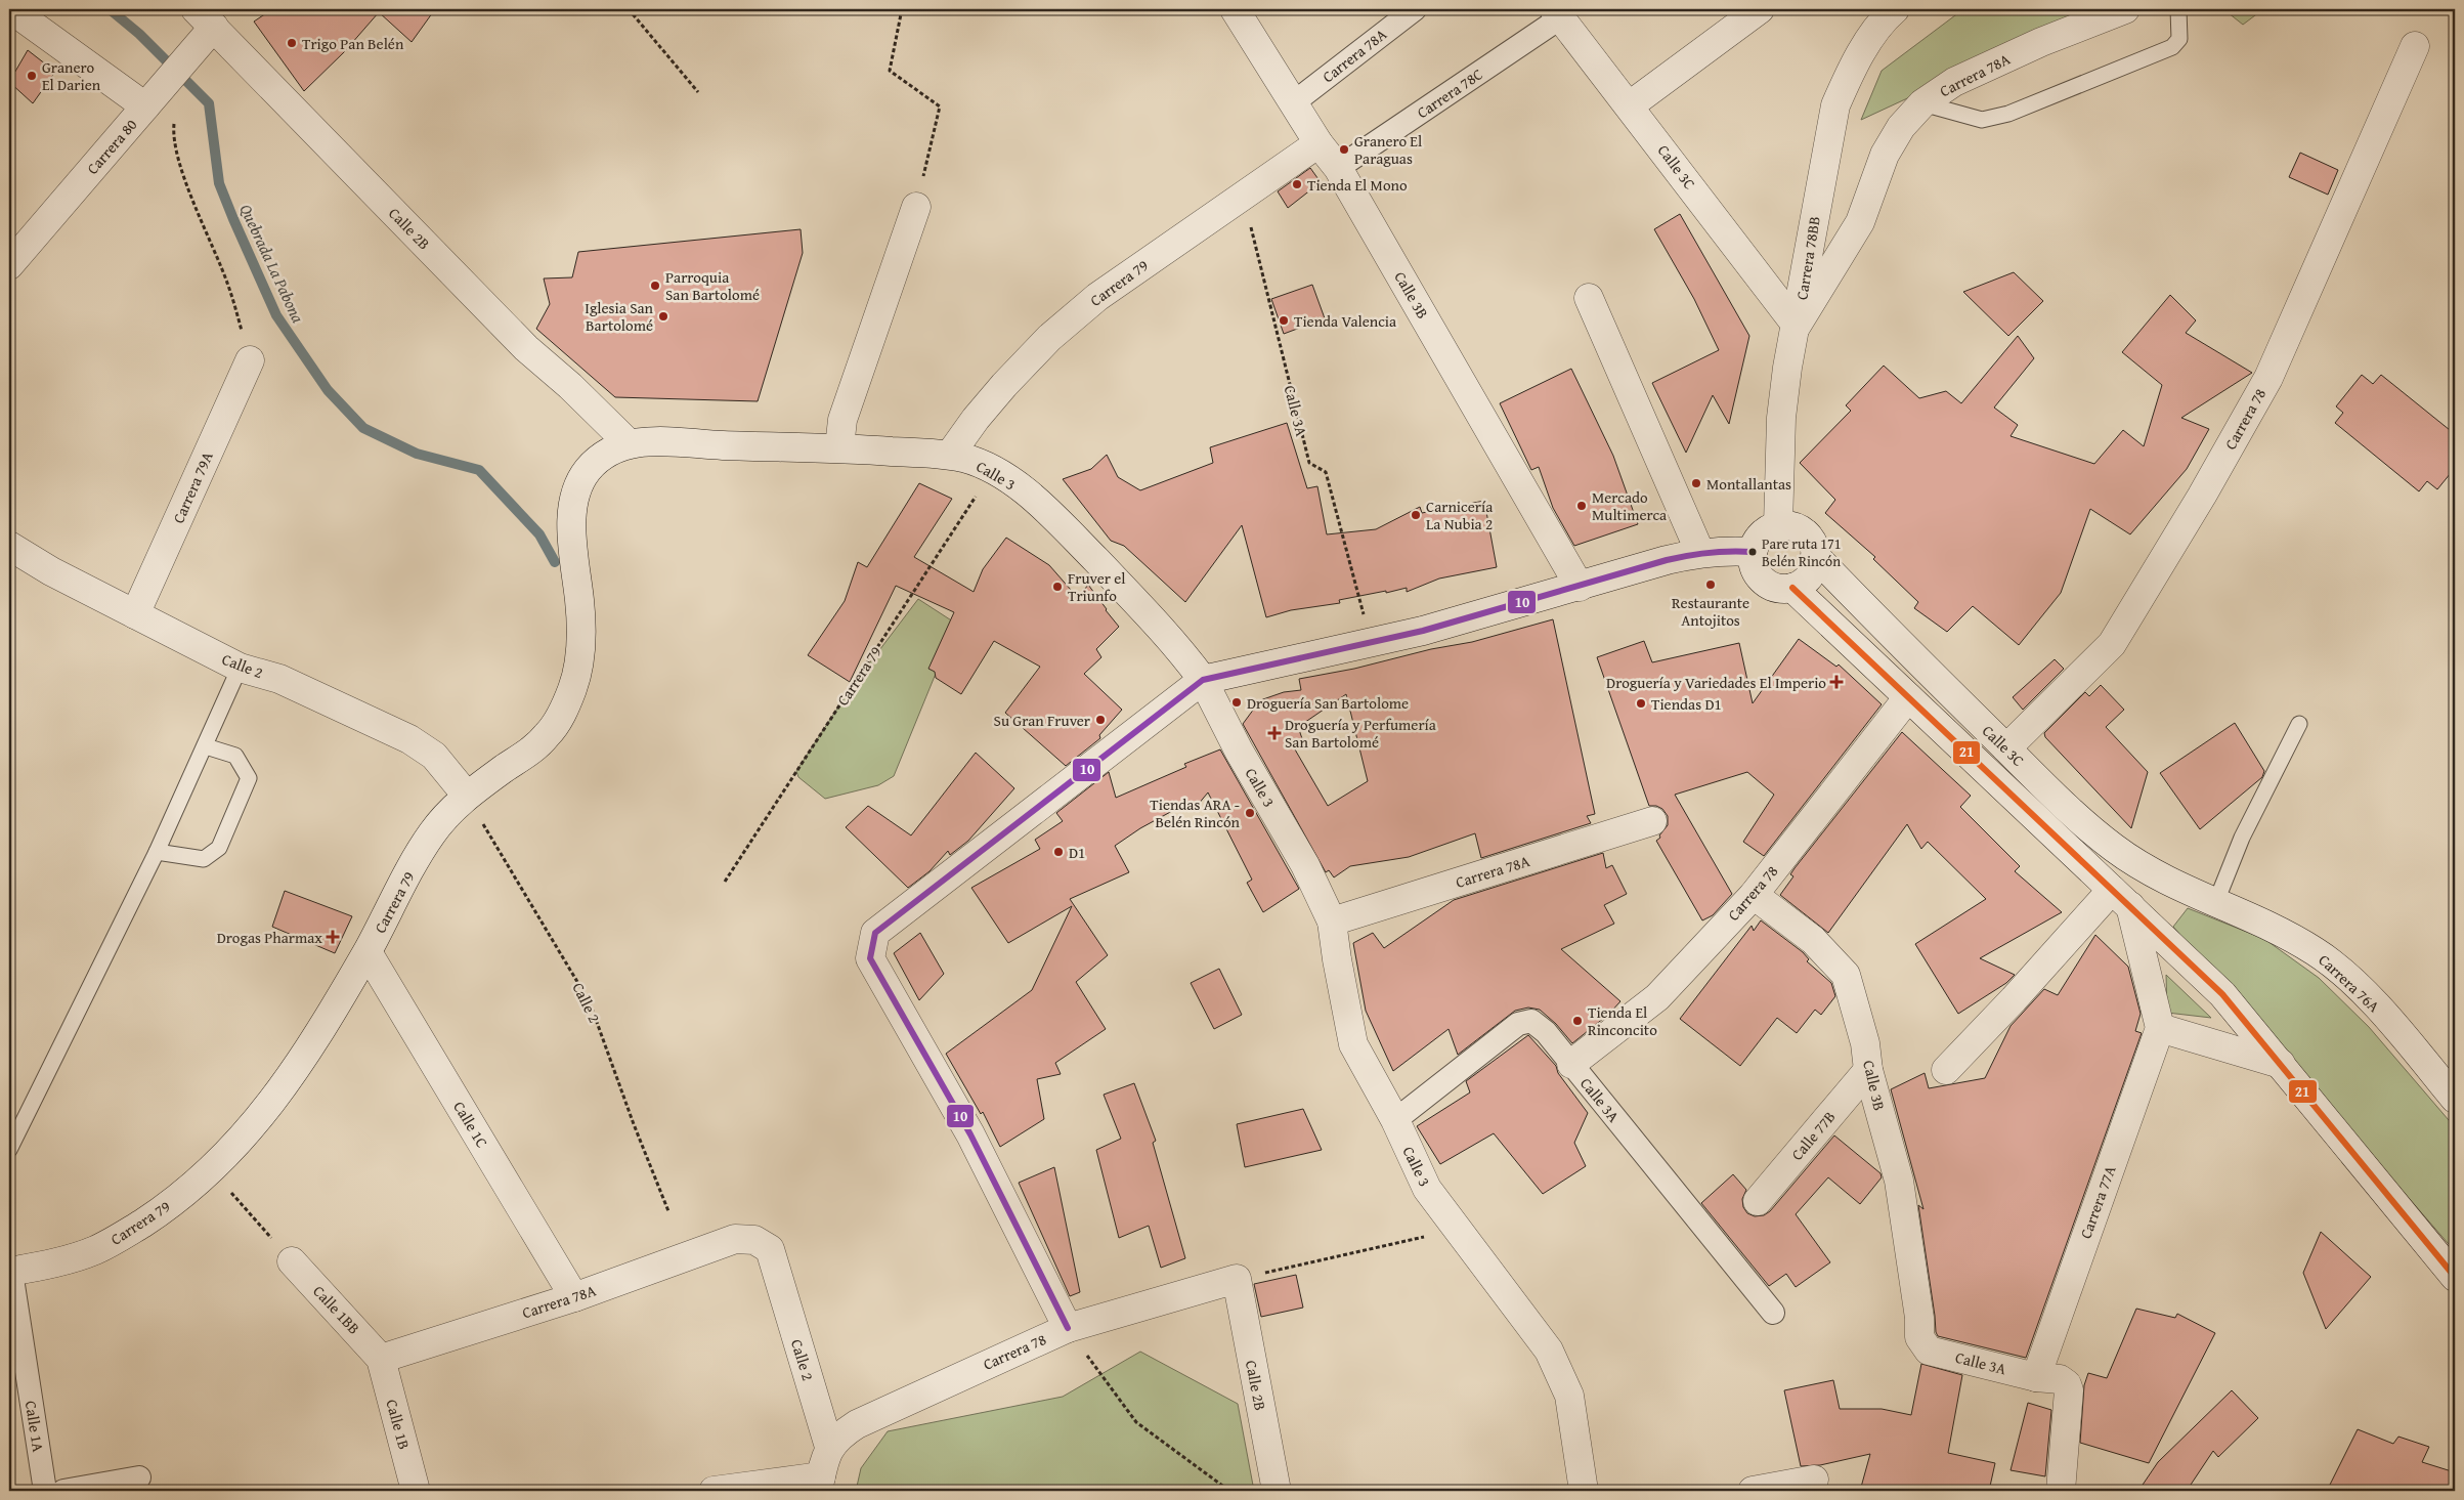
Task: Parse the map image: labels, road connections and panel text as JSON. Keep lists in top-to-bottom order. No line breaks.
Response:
{"streets":{"street":["Carrera 78A","Carrera 78C","Carrera 80","Calle 3C","Calle 2B","Carrera 78BB","Carrera 79","Calle 3B","Calle 3A","Carrera 78","Calle 3","Carrera 79A","Calle 2","Carrera 76A","Calle 1C","Calle 77B","Carrera 77A","Calle 1BB","Calle 1B","Calle 1A"]},"crossings":[["Carrera 78A","Calle 3C"],["Carrera 78A","Carrera 78BB"],["Carrera 78A","Calle 3B"],["Carrera 78A","Calle 3"],["Carrera 78A","Calle 2"],["Carrera 78A","Calle 1C"],["Carrera 78A","Calle 1BB"],["Carrera 78A","Calle 1B"],["Carrera 78C","Calle 3C"],["Carrera 78C","Calle 3B"],["Carrera 80","Calle 2B"],["Calle 3C","Carrera 78BB"],["Calle 3C","Carrera 78"],["Calle 3C","Carrera 76A"],["Calle 2B","Carrera 79"],["Calle 2B","Carrera 78"],["Calle 2B","Calle 3"],["Carrera 79","Calle 3B"],["Carrera 79","Calle 3A"],["Carrera 79","Calle 3"],["Carrera 79","Calle 2"],["Carrera 79","Calle 1C"],["Carrera 79","Calle 1A"],["Calle 3B","Calle 3A"],["Calle 3B","Carrera 78"],["Calle 3B","Calle 77B"],["Calle 3A","Carrera 78"],["Calle 3A","Calle 3"],["Calle 3A","Carrera 77A"],["Carrera 78","Calle 2"],["Carrera 79A","Calle 2"],["Calle 1BB","Calle 1B"]],"water":["Quebrada La Pabona"],"places":{"other":["Trigo Pan Belén","Granero El Darien","Granero El Paraguas","Tienda El Mono","Parroquia San Bartolomé","Iglesia San Bartolomé","Tienda Valencia","Montallantas","Mercado Multimerca","Carnicería La Nubia 2","Pare ruta 171 Belén Rincón","Restaurante Antojitos","Fruver el Triunfo","Droguería San Bartolome","Tiendas D1","Su Gran Fruver","Tiendas ARA - Belén Rincón","D1","Tienda El Rinconcito"],"health":["Droguería y Variedades El Imperio","Droguería y Perfumería San Bartolomé","Drogas Pharmax"]},"lines":["transit line 10","transit line 21"]}
